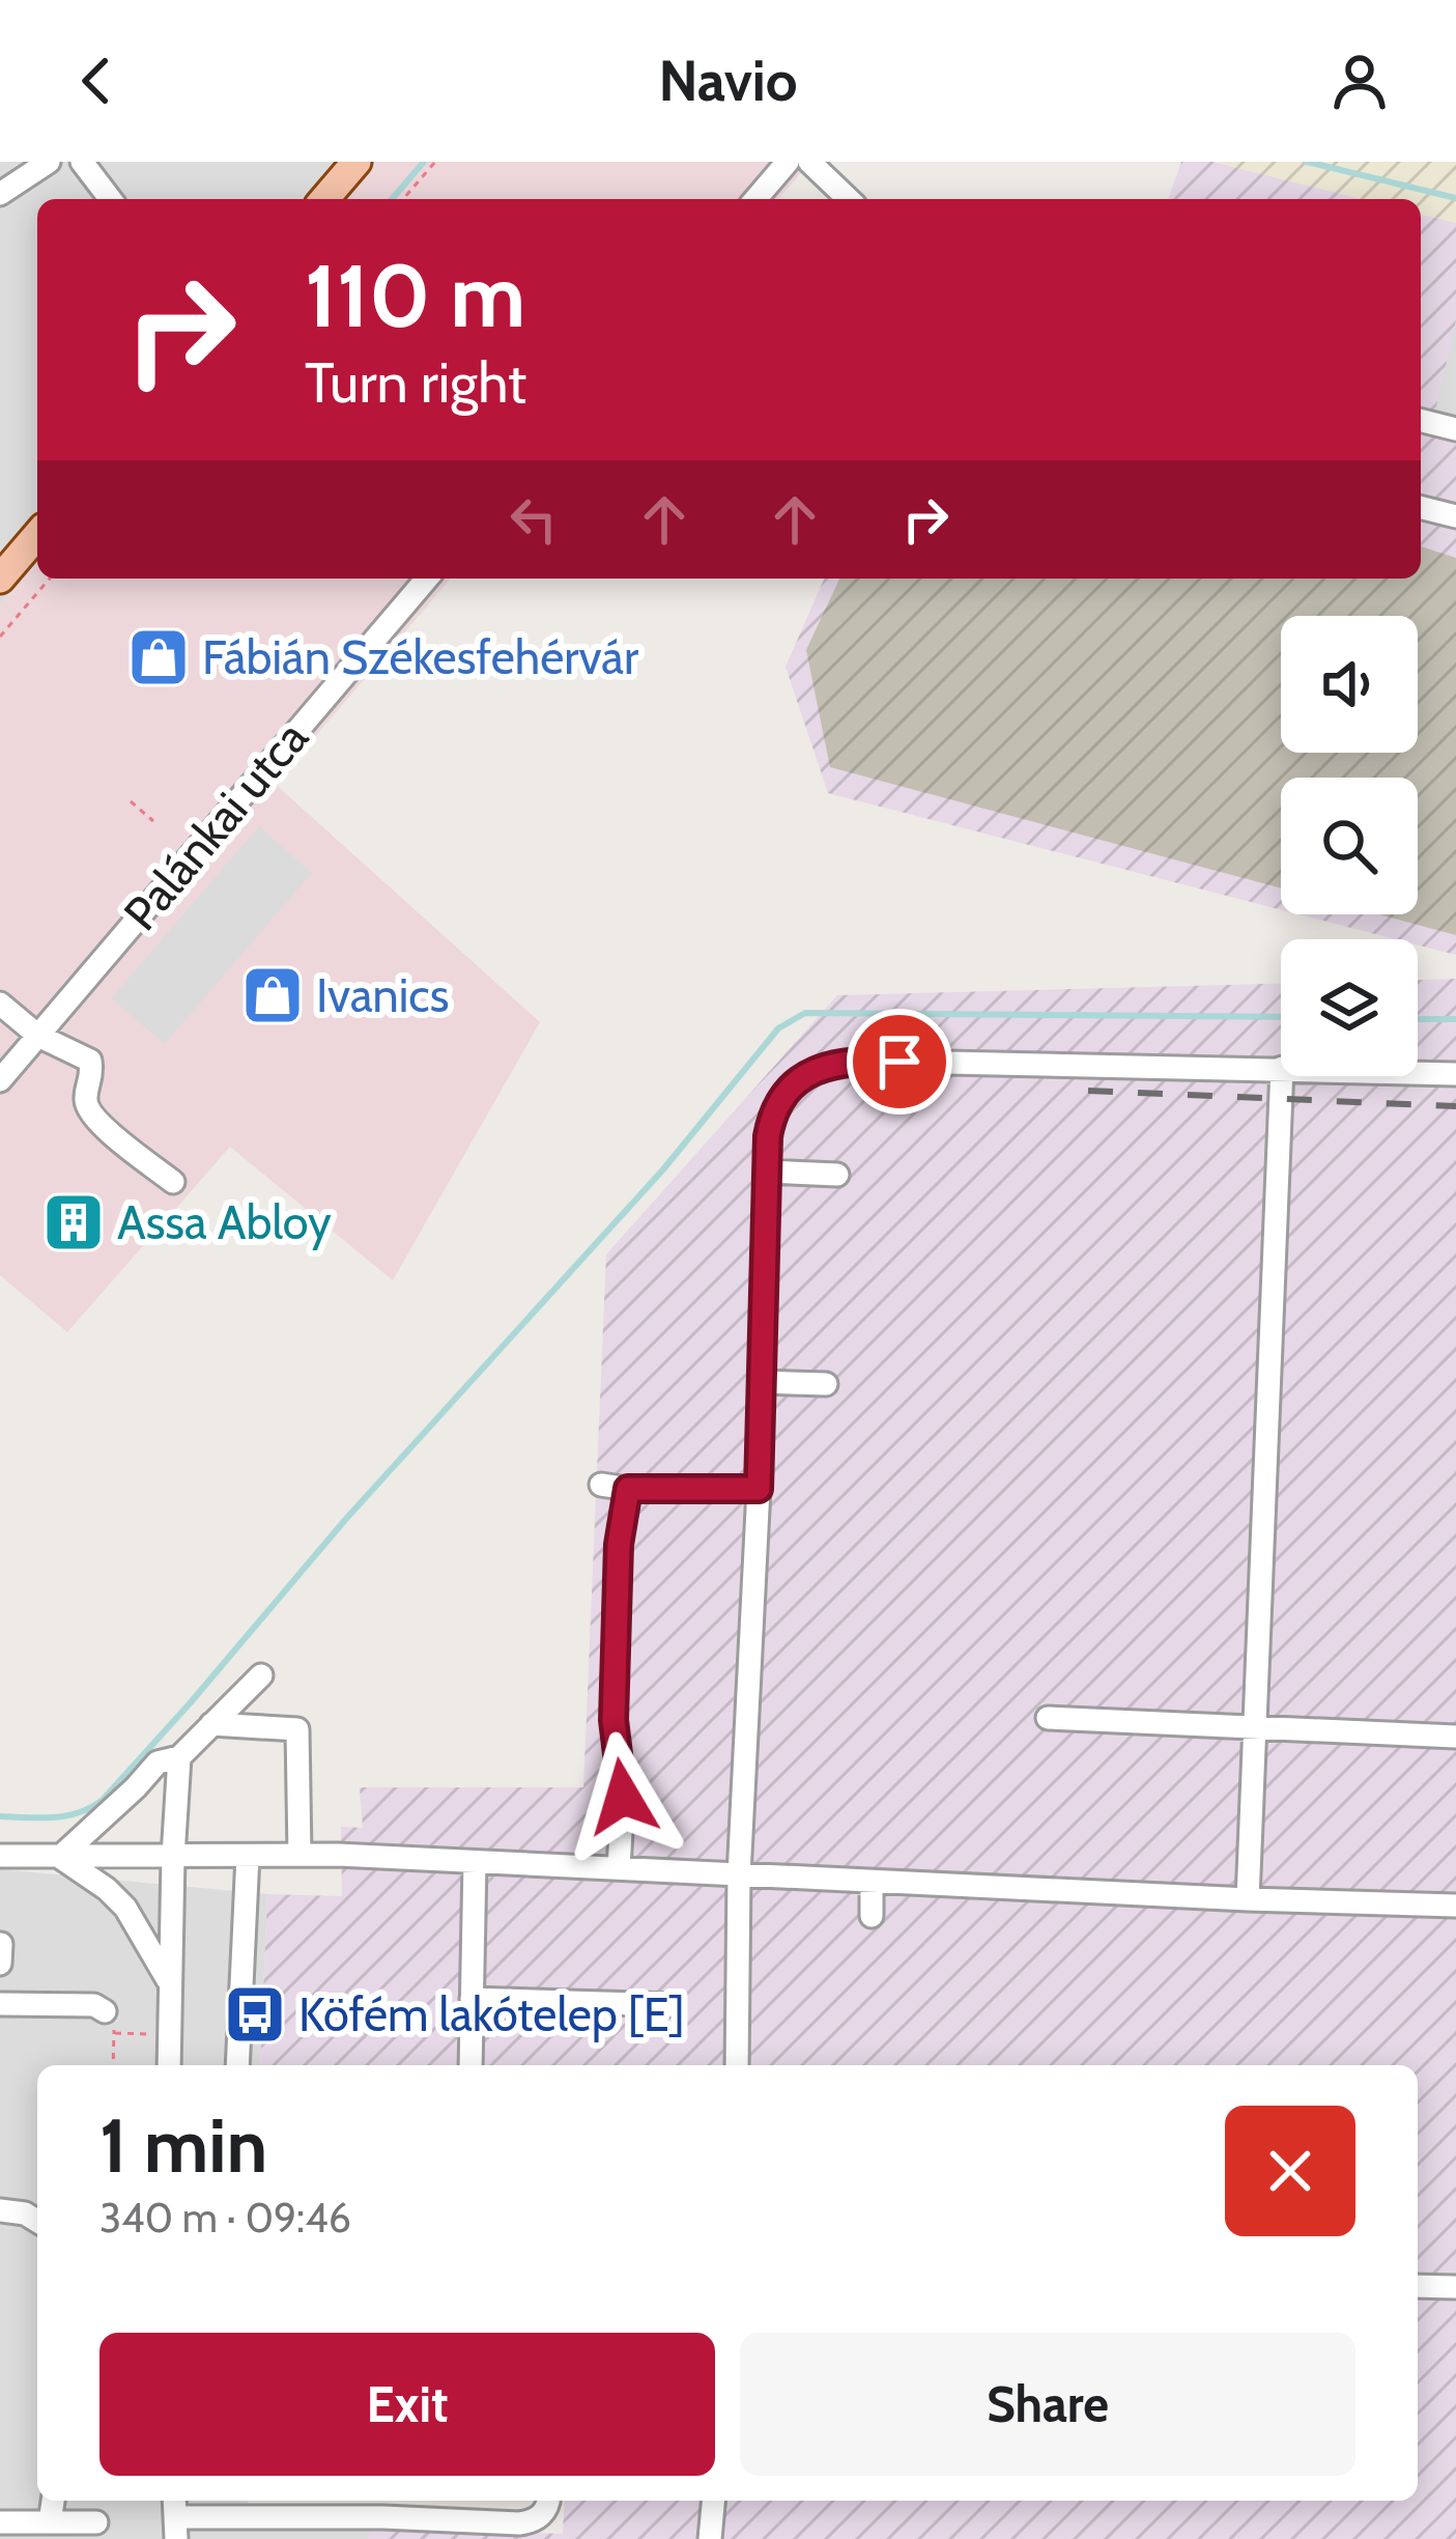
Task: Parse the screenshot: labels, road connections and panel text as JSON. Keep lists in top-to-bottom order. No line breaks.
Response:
{"streets":{"street":["Palánkai utca"]},"places":{"shop":["Fábián Székesfehérvár","Ivanics"],"building":["Assa Abloy"],"bus stop":["Köfém lakótelep [E]"]},"page":{"header":"Navio","turn":["110 m","Turn right"],"heading":["1 min","340 m · 09:46"],"buttons":["Exit","Share"]}}
